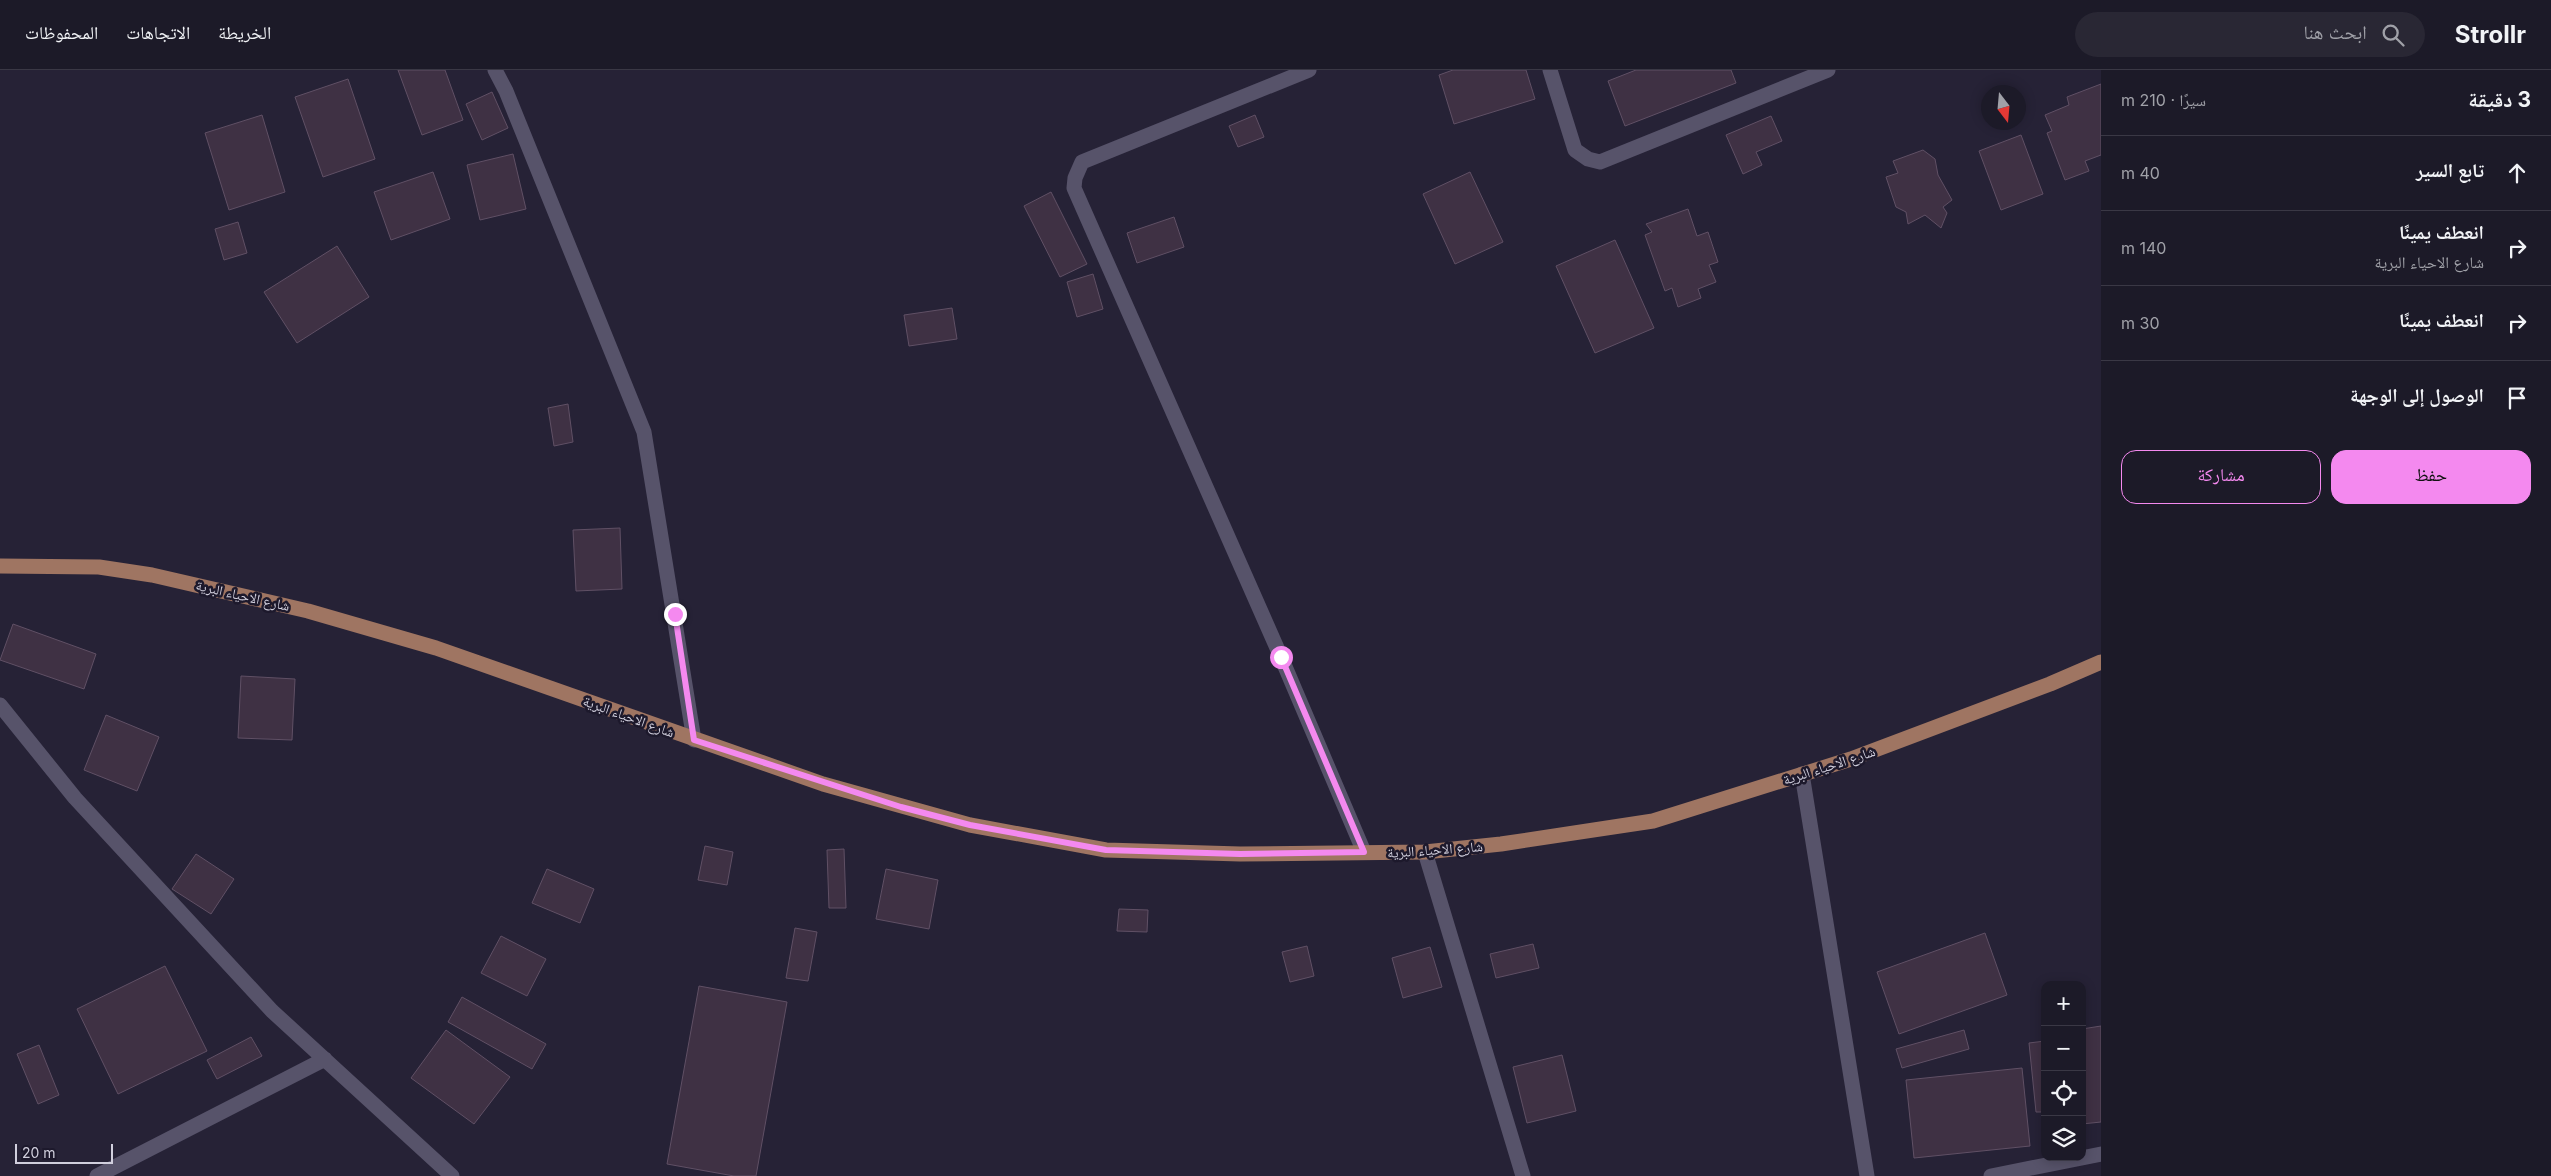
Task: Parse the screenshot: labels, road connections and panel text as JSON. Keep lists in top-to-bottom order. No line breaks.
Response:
{"streets":{"main road":["شارع الاحياء البرية"]},"scale_bar":"20 m","north":"bottom","page":{"header":"Strollr","search":"ابحث هنا","nav":["الخريطة","الاتجاهات","المحفوظات"],"heading":["3 دقيقة","سيرًا · 210 m"],"list":[["تابع السير","40 m"],["انعطف يمينًا","شارع الاحياء البرية","140 m"],["انعطف يمينًا","30 m"],"الوصول إلى الوجهة"],"buttons":["حفظ","مشاركة"],"map_buttons":["+","−"],"scale":"20 m"}}
